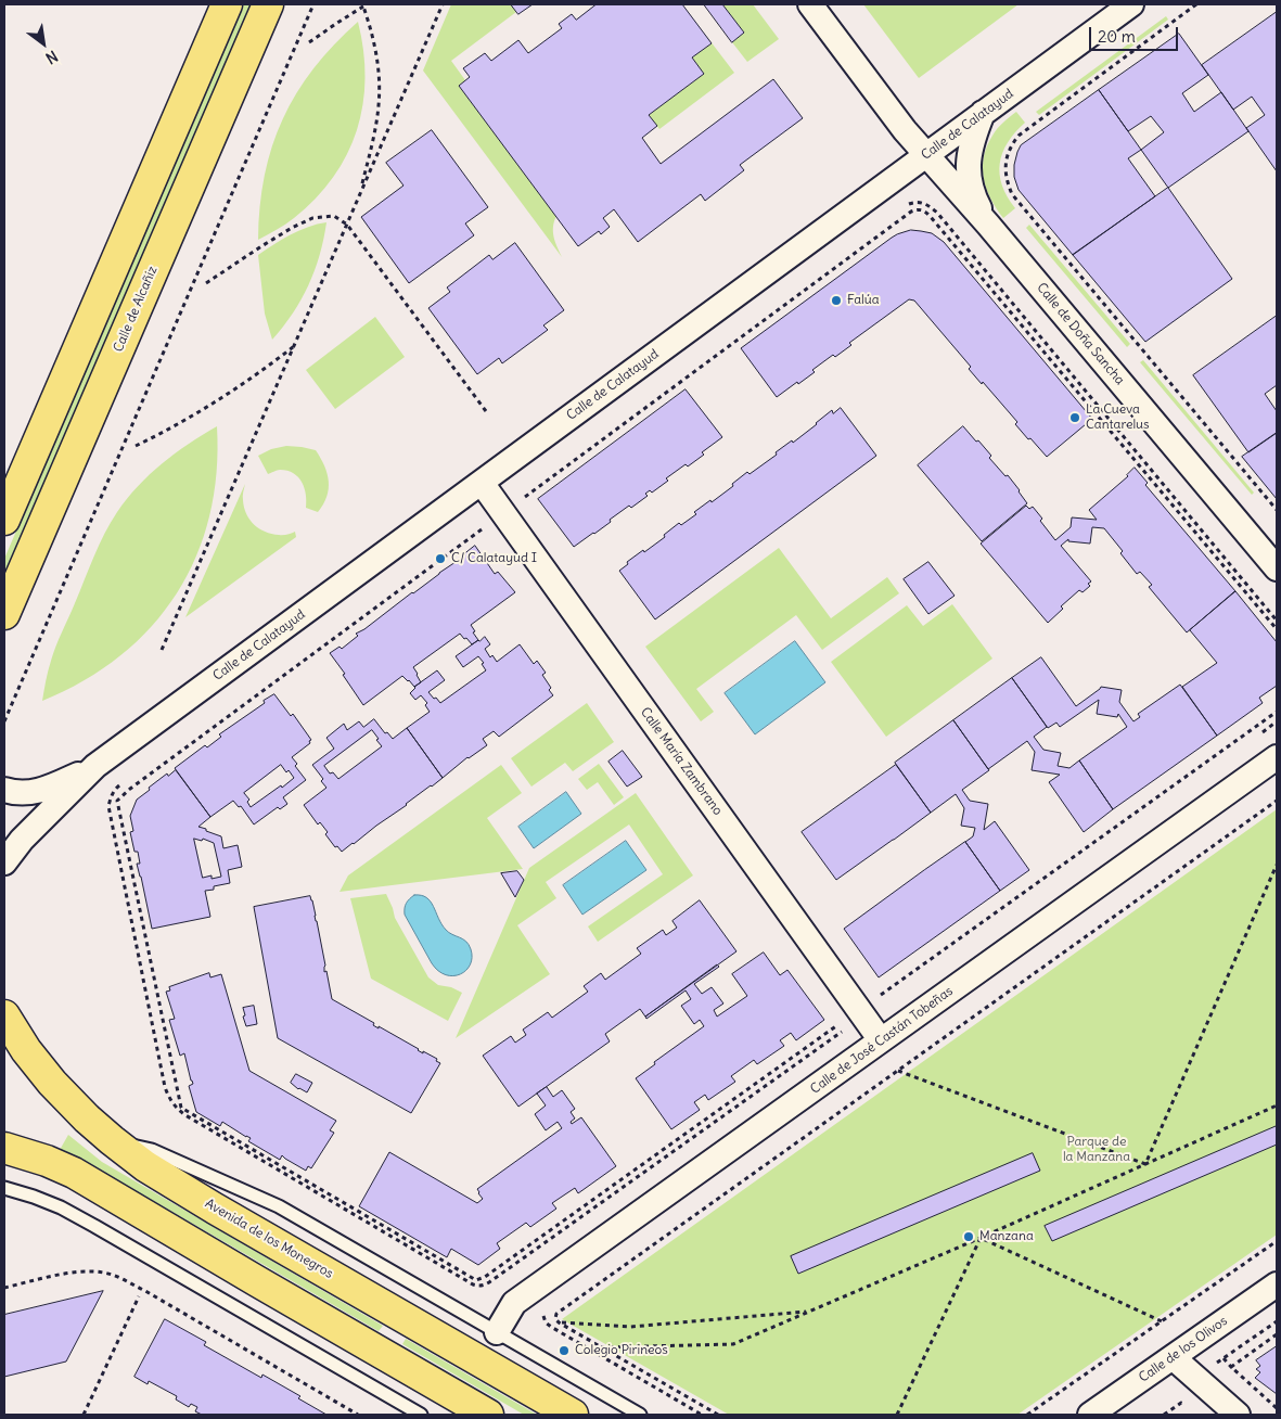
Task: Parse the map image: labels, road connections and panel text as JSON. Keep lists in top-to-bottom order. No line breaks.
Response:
{"streets":{"main road":["Calle de Alcañiz","Avenida de los Monegros"],"street":["Calle de Calatayud","Calle de Doña Sancha","Calle María Zambrano","Calle de José Castán Tobeñas","Calle de los Olivos"]},"crossings":[["Calle de Calatayud","Calle de Doña Sancha"],["Calle de Calatayud","Calle María Zambrano"],["Calle María Zambrano","Calle de José Castán Tobeñas"]],"parks":["Parque de la Manzana"],"places":["Falúa","La Cueva Cantarelus","C/ Calatayud I","Manzana","Colegio Pirineos"],"scale_bar":"20 m","north":"bottom right"}
